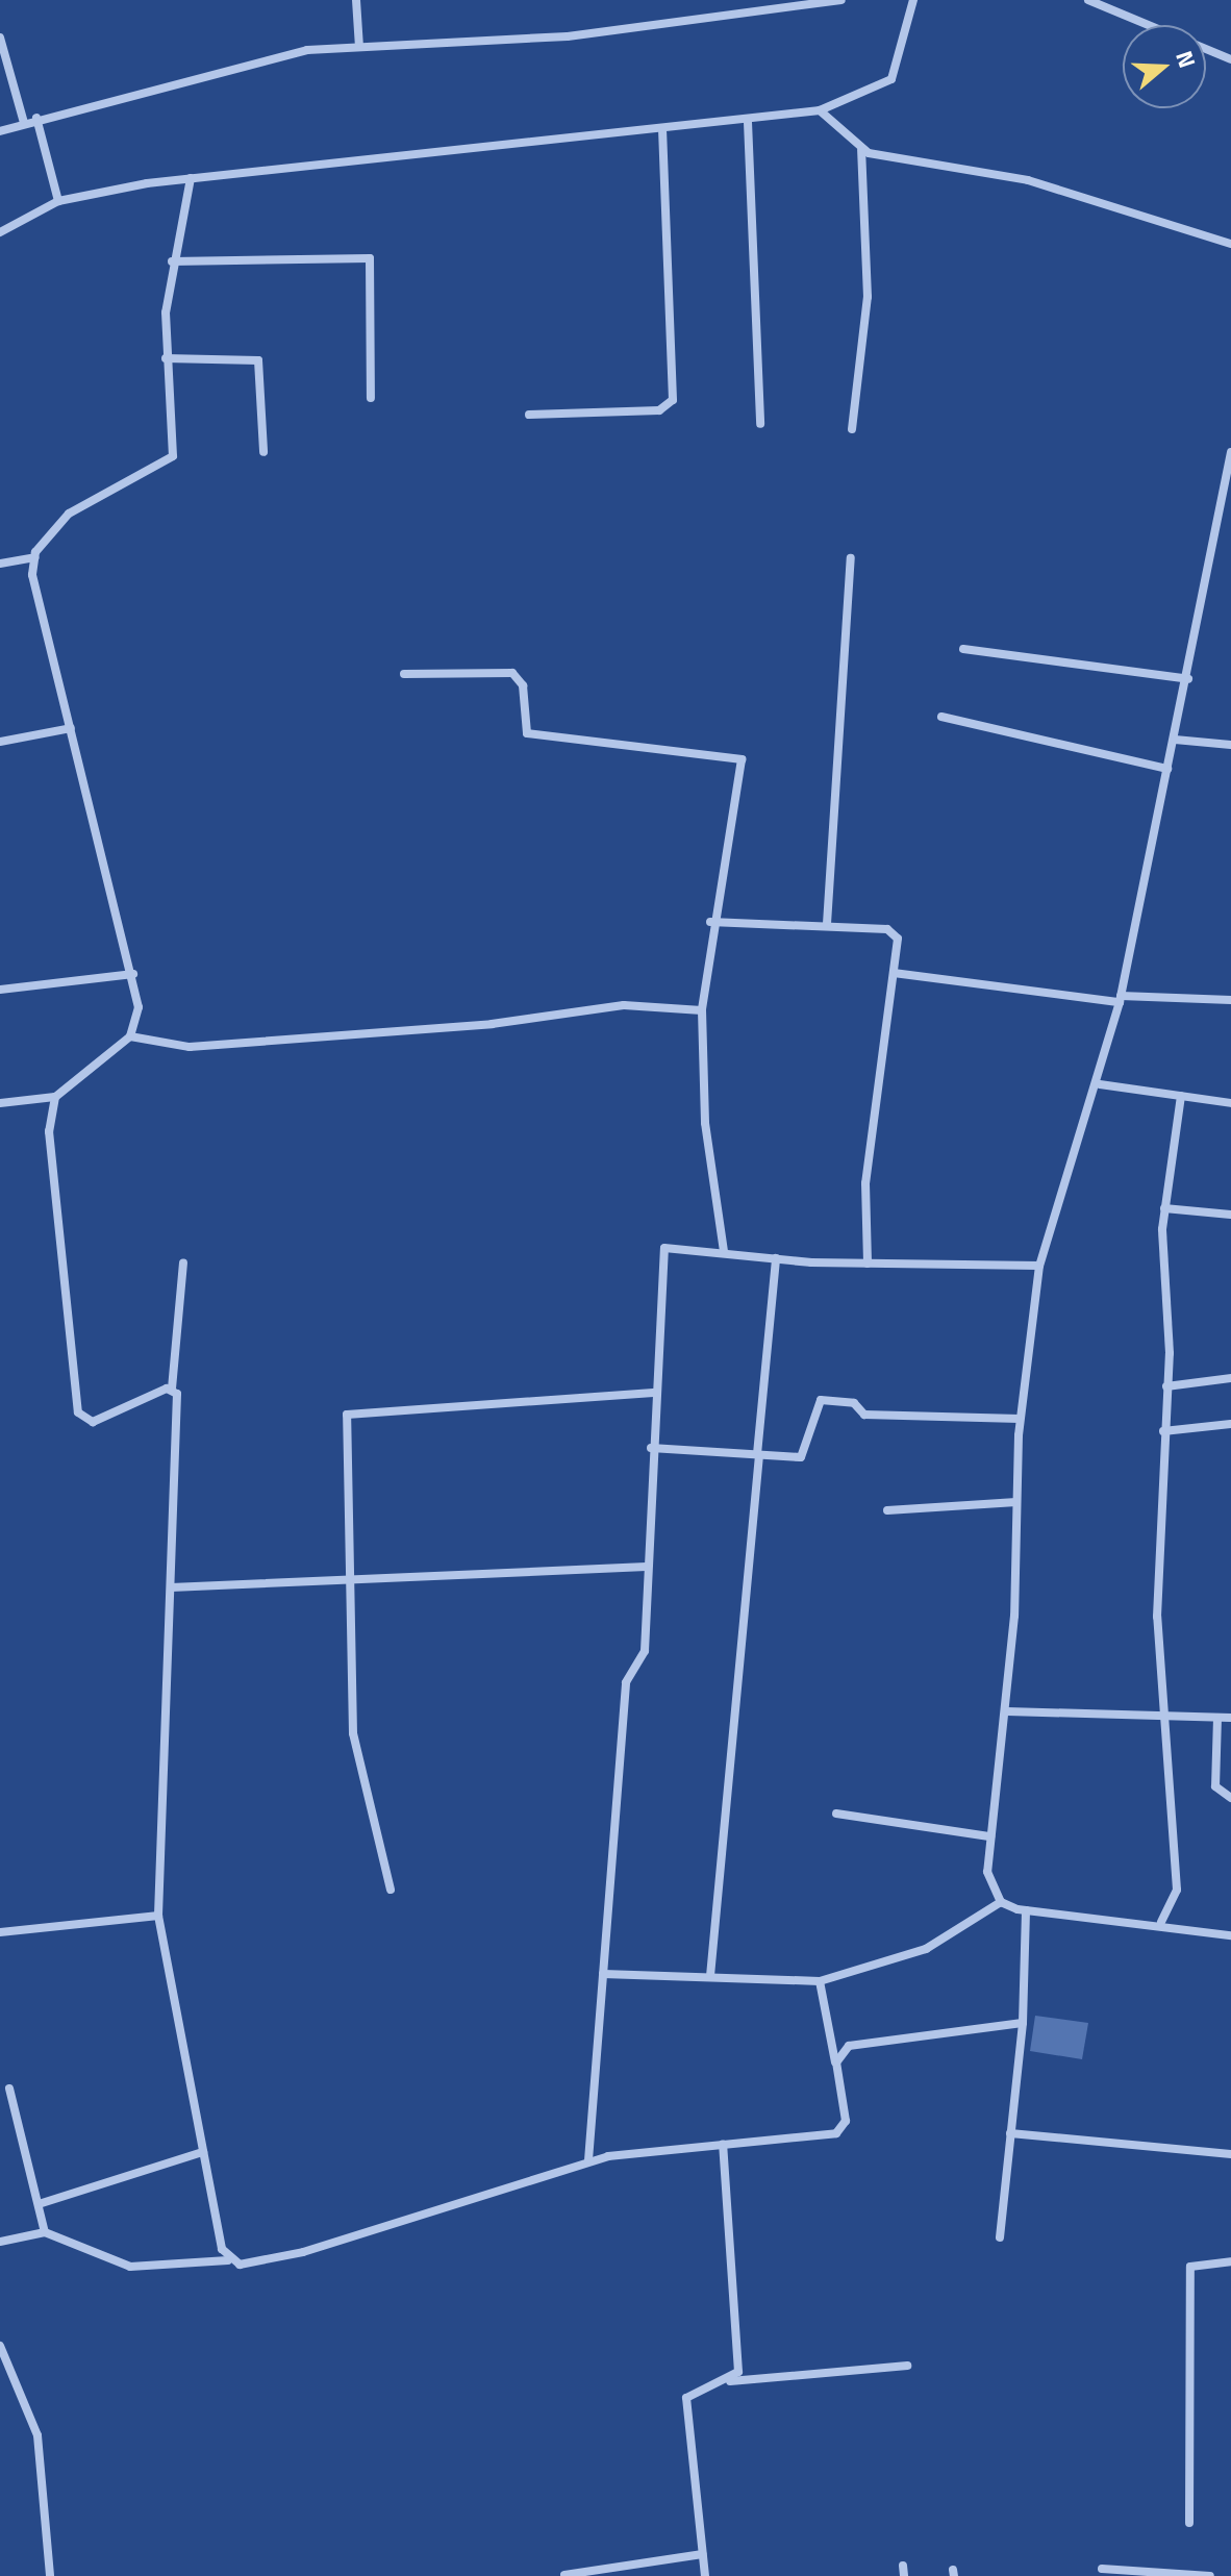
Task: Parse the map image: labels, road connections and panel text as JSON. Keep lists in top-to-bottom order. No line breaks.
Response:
{"north":"right"}
